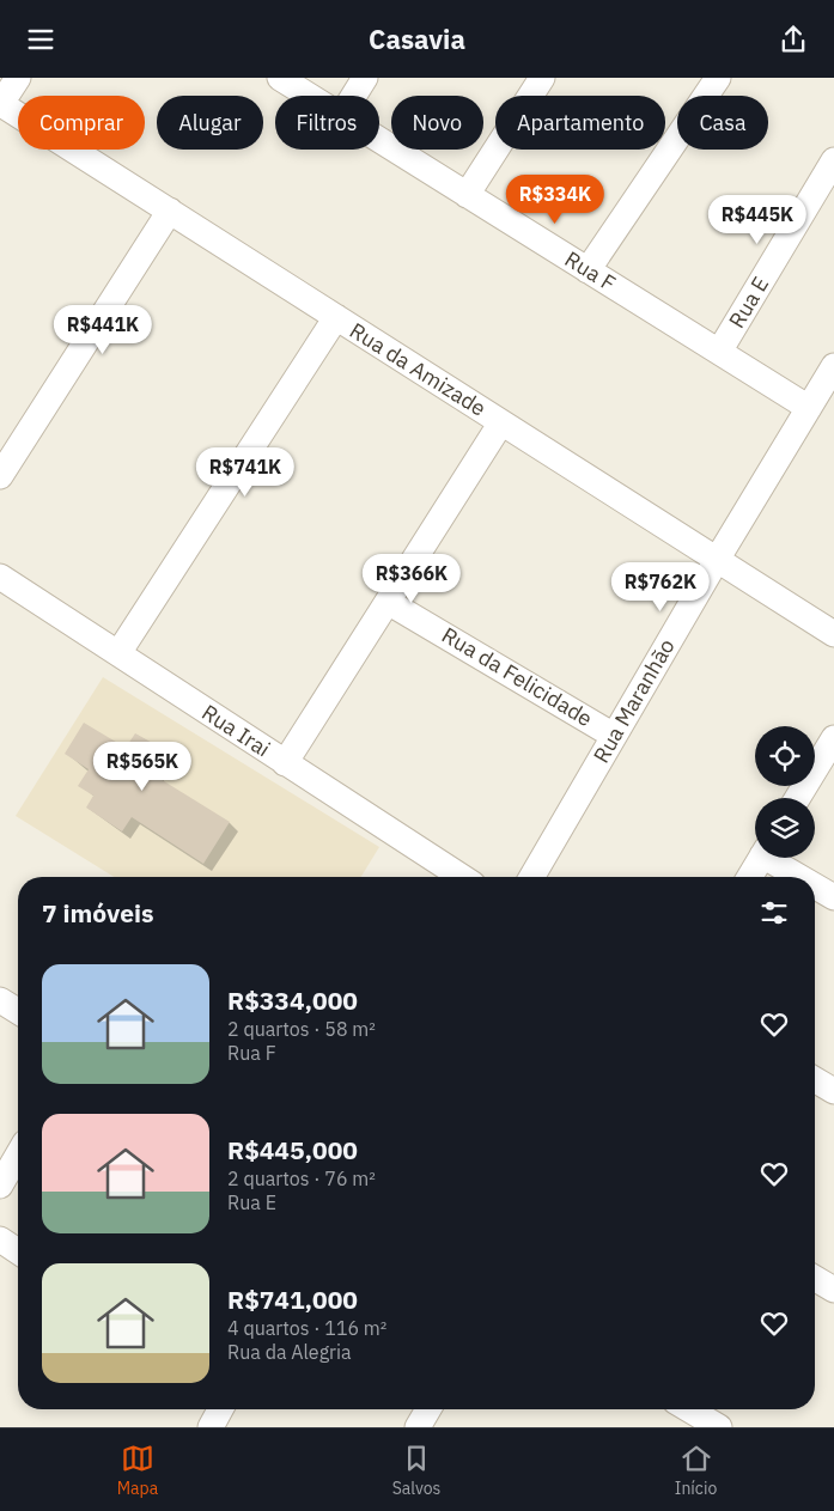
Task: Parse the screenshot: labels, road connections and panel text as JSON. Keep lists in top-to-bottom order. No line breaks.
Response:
{"streets":{"street":["Rua F","Rua E","Rua da Amizade","Rua da Felicidade","Rua Maranhão","Rua Irai"]},"crossings":[["Rua F","Rua E"],["Rua F","Rua Maranhão"],["Rua da Amizade","Rua Maranhão"],["Rua da Felicidade","Rua Maranhão"]],"page":{"header":"Casavia","chip":["Comprar","Alugar","Filtros","Novo","Apartamento","Casa"],"price":["R$334K","R$445K","R$441K","R$741K","R$366K","R$762K","R$565K"],"heading":"7 imóveis","list":[{"name":"R$334,000","note":"2 quartos · 58 m² · Rua F"},{"name":"R$445,000","note":"2 quartos · 76 m² · Rua E"},{"name":"R$741,000","note":"4 quartos · 116 m² · Rua da Alegria"}],"tabs":["Mapa","Salvos","Início"]}}
